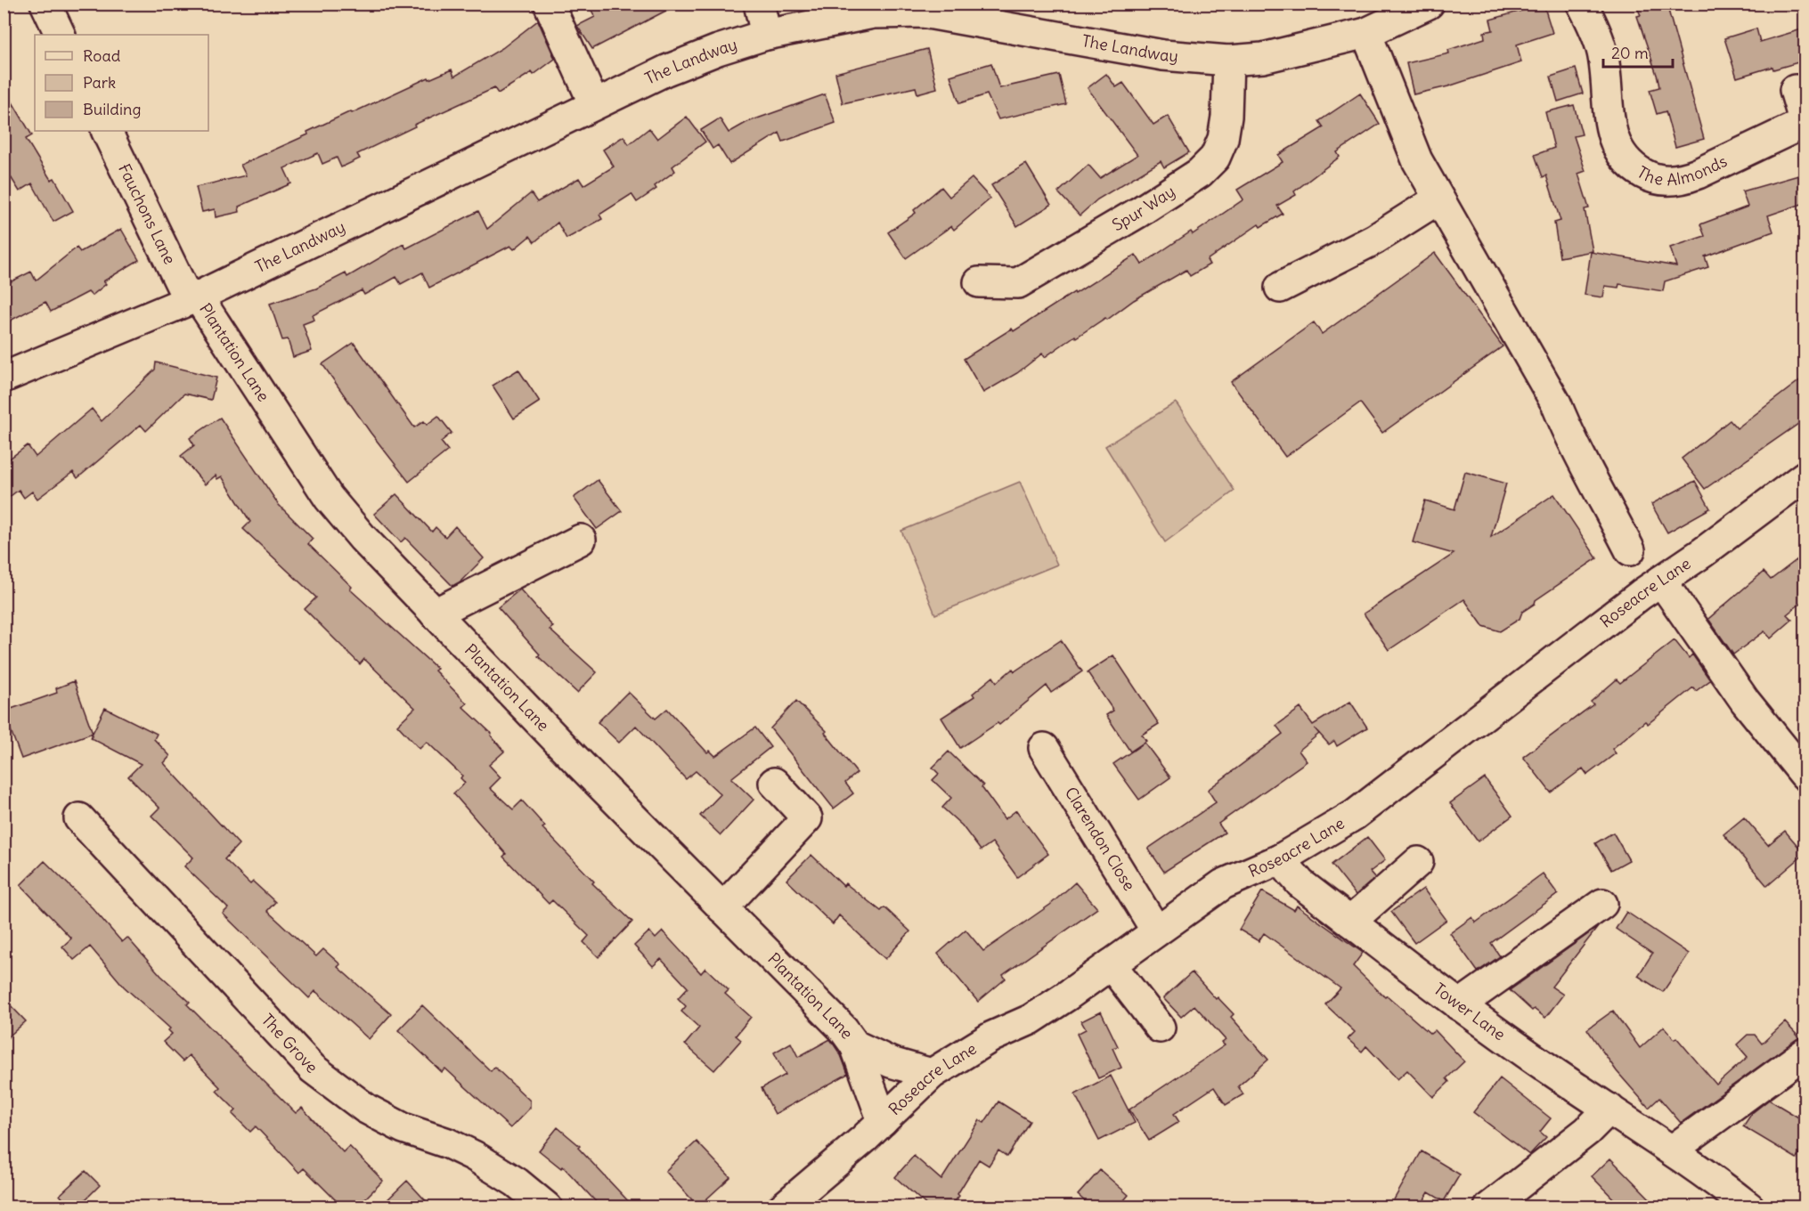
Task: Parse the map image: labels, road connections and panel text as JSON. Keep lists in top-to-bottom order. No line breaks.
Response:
{"streets":{"street":["The Landway","The Almonds","Spur Way","Fauchons Lane","Plantation Lane","Roseacre Lane","Clarendon Close","Tower Lane","The Grove"]},"crossings":[["The Landway","Spur Way"],["The Landway","Fauchons Lane"],["The Landway","Plantation Lane"],["Fauchons Lane","Plantation Lane"],["Plantation Lane","Roseacre Lane"],["Roseacre Lane","Clarendon Close"],["Roseacre Lane","Tower Lane"]],"legend":["Road","Park","Building"],"scale_bar":"20 m"}
